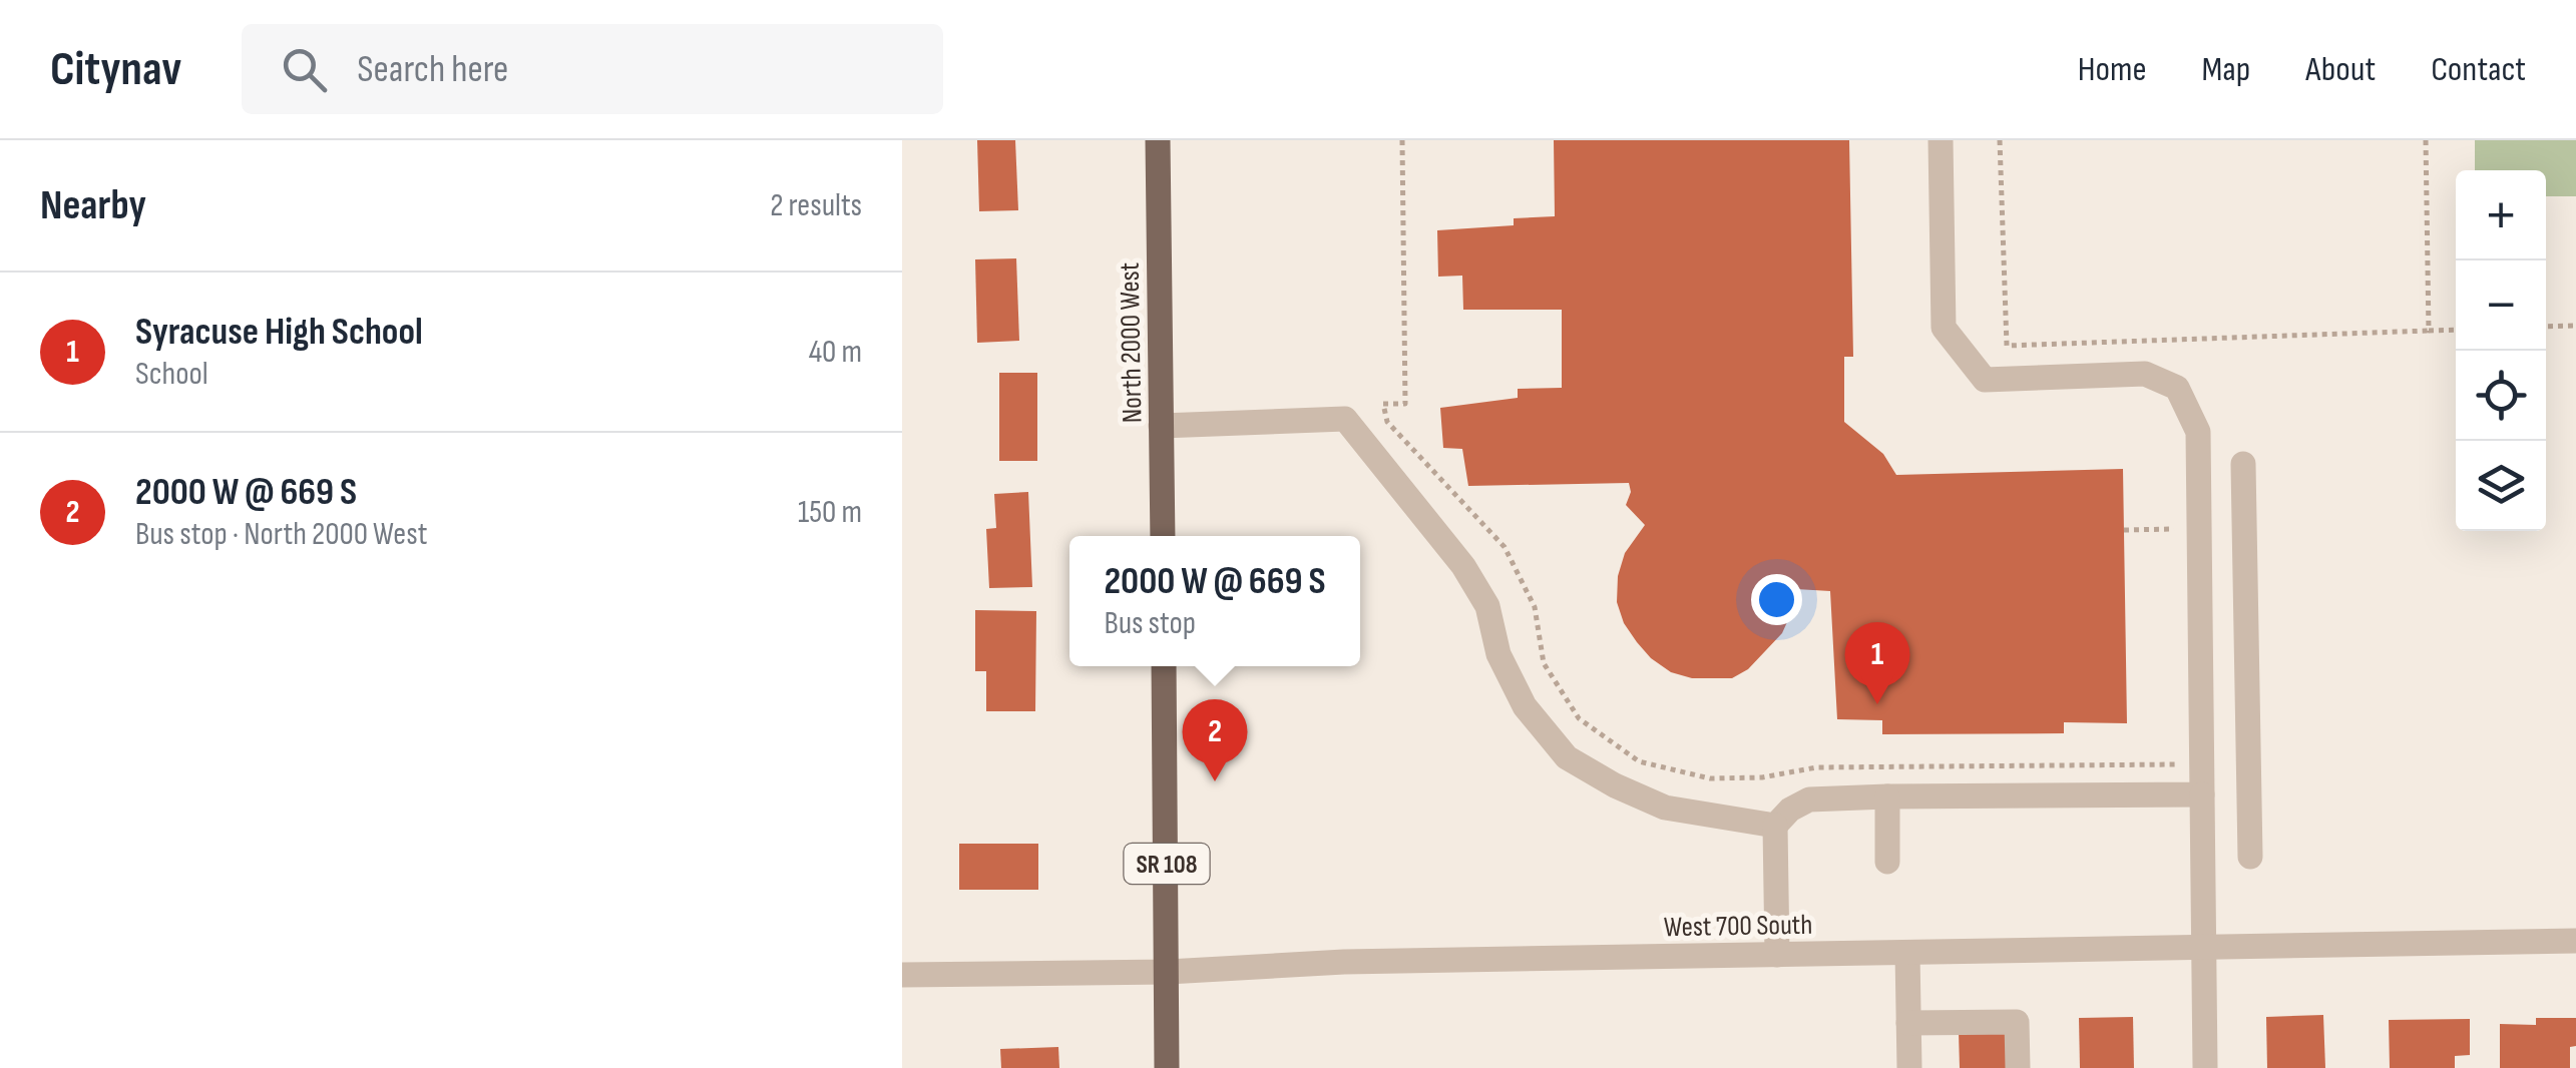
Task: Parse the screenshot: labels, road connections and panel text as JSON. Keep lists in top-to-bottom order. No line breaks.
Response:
{"streets":{"main road":["North 2000 West","SR 108"],"street":["West 700 South"]},"crossings":[["SR 108","West 700 South"]],"page":{"header":"Citynav","search":"Search here","nav":["Home","Map","About","Contact"],"heading":["Nearby","2 results"],"map_buttons":["+","−"],"list":[{"mark":"1","name":"Syracuse High School","note":"School","value":"40 m"},{"mark":"2","name":"2000 W @ 669 S","note":"Bus stop · North 2000 West","value":"150 m"}],"popup":["2000 W @ 669 S","Bus stop"],"pins":["1","2"]}}
